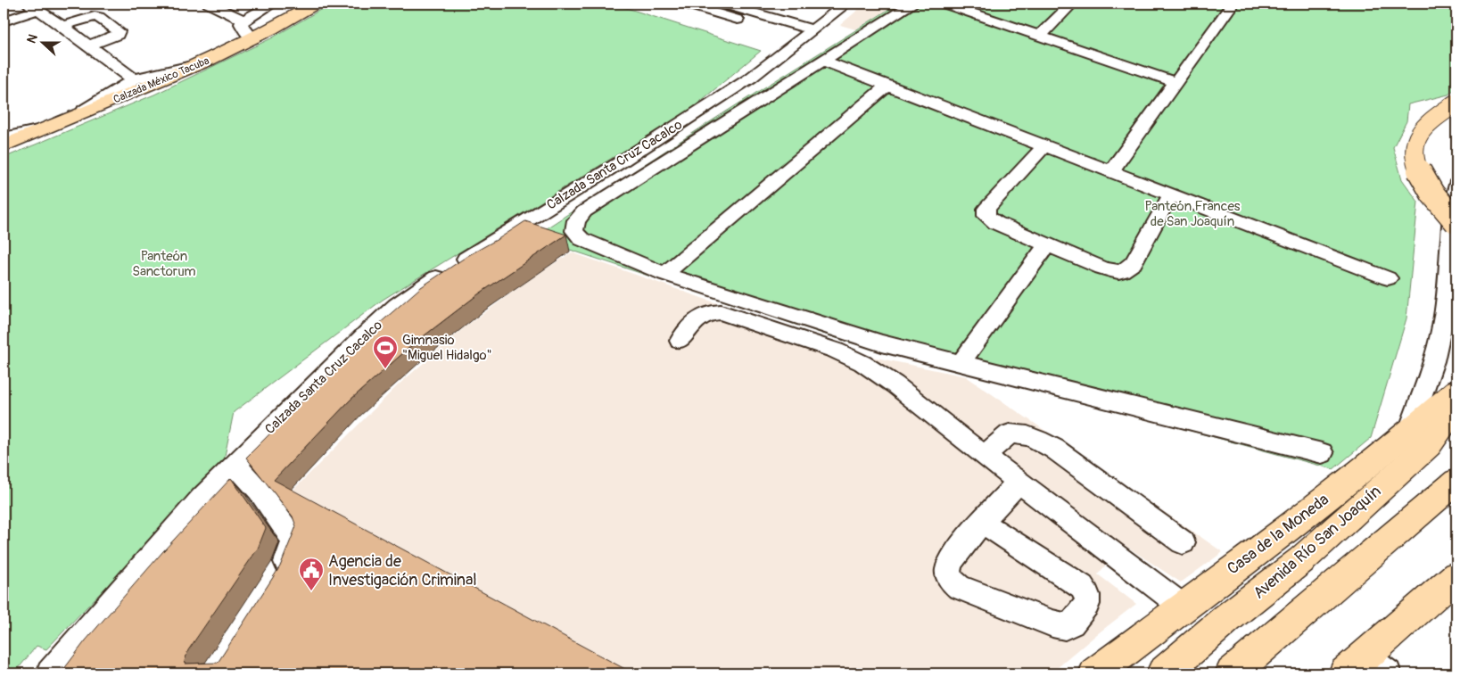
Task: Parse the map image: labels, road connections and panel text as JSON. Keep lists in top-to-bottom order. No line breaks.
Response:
{"streets":{"main road":["Calzada México Tacuba","Casa de la Moneda","Avenida Río San Joaquín"],"street":["Calzada Santa Cruz Cacalco"]},"parks":["Panteón Frances de San Joaquín","Panteón Sanctorum"],"places":{"sports":["Gimnasio \"Miguel Hidalgo\""],"public building":["Agencia de Investigación Criminal"]},"north":"left"}
